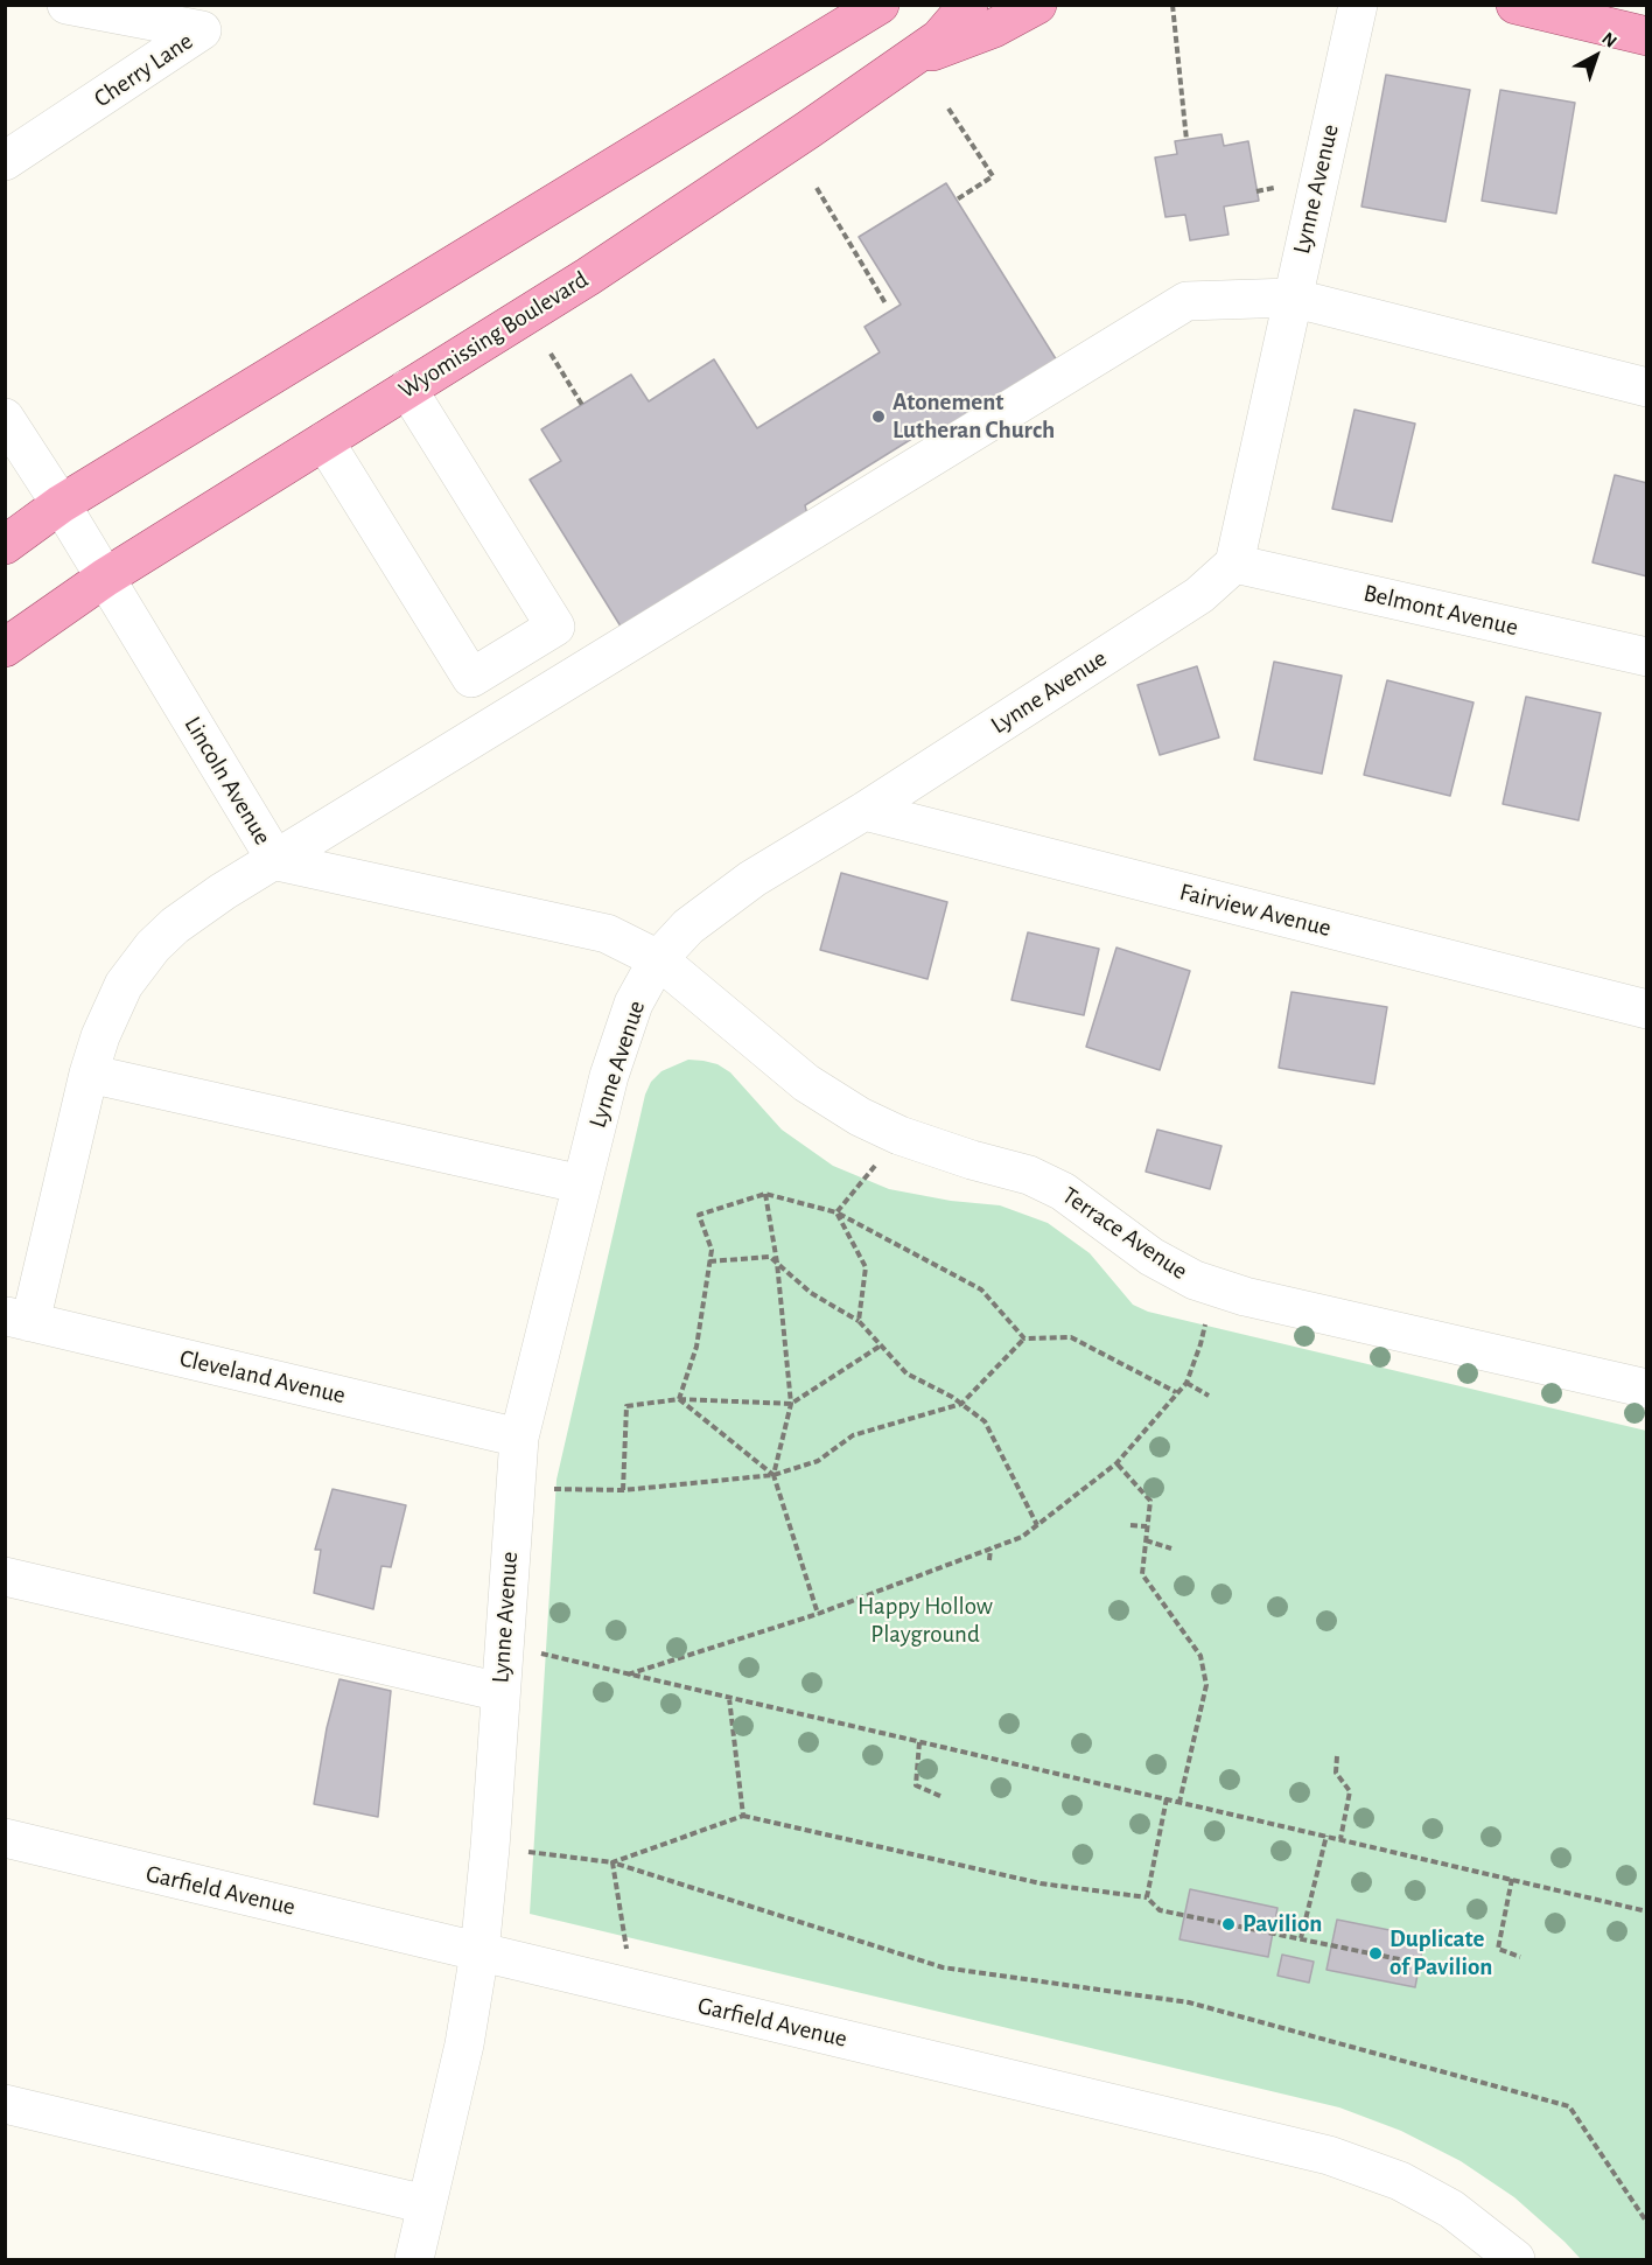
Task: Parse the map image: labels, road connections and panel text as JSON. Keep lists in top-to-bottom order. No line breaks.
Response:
{"streets":{"main road":["Wyomissing Boulevard"],"street":["Cherry Lane","Lynne Avenue","Belmont Avenue","Lincoln Avenue","Fairview Avenue","Terrace Avenue","Cleveland Avenue","Garfield Avenue"]},"crossings":[["Lynne Avenue","Belmont Avenue"],["Lynne Avenue","Lincoln Avenue"],["Lynne Avenue","Fairview Avenue"],["Lynne Avenue","Terrace Avenue"],["Lynne Avenue","Cleveland Avenue"],["Lynne Avenue","Garfield Avenue"],["Wyomissing Boulevard","Lincoln Avenue"],["Lincoln Avenue","Terrace Avenue"]],"parks":["Happy Hollow Playground"],"places":["Atonement Lutheran Church","Pavilion","Duplicate of Pavilion"],"north":"top right"}
